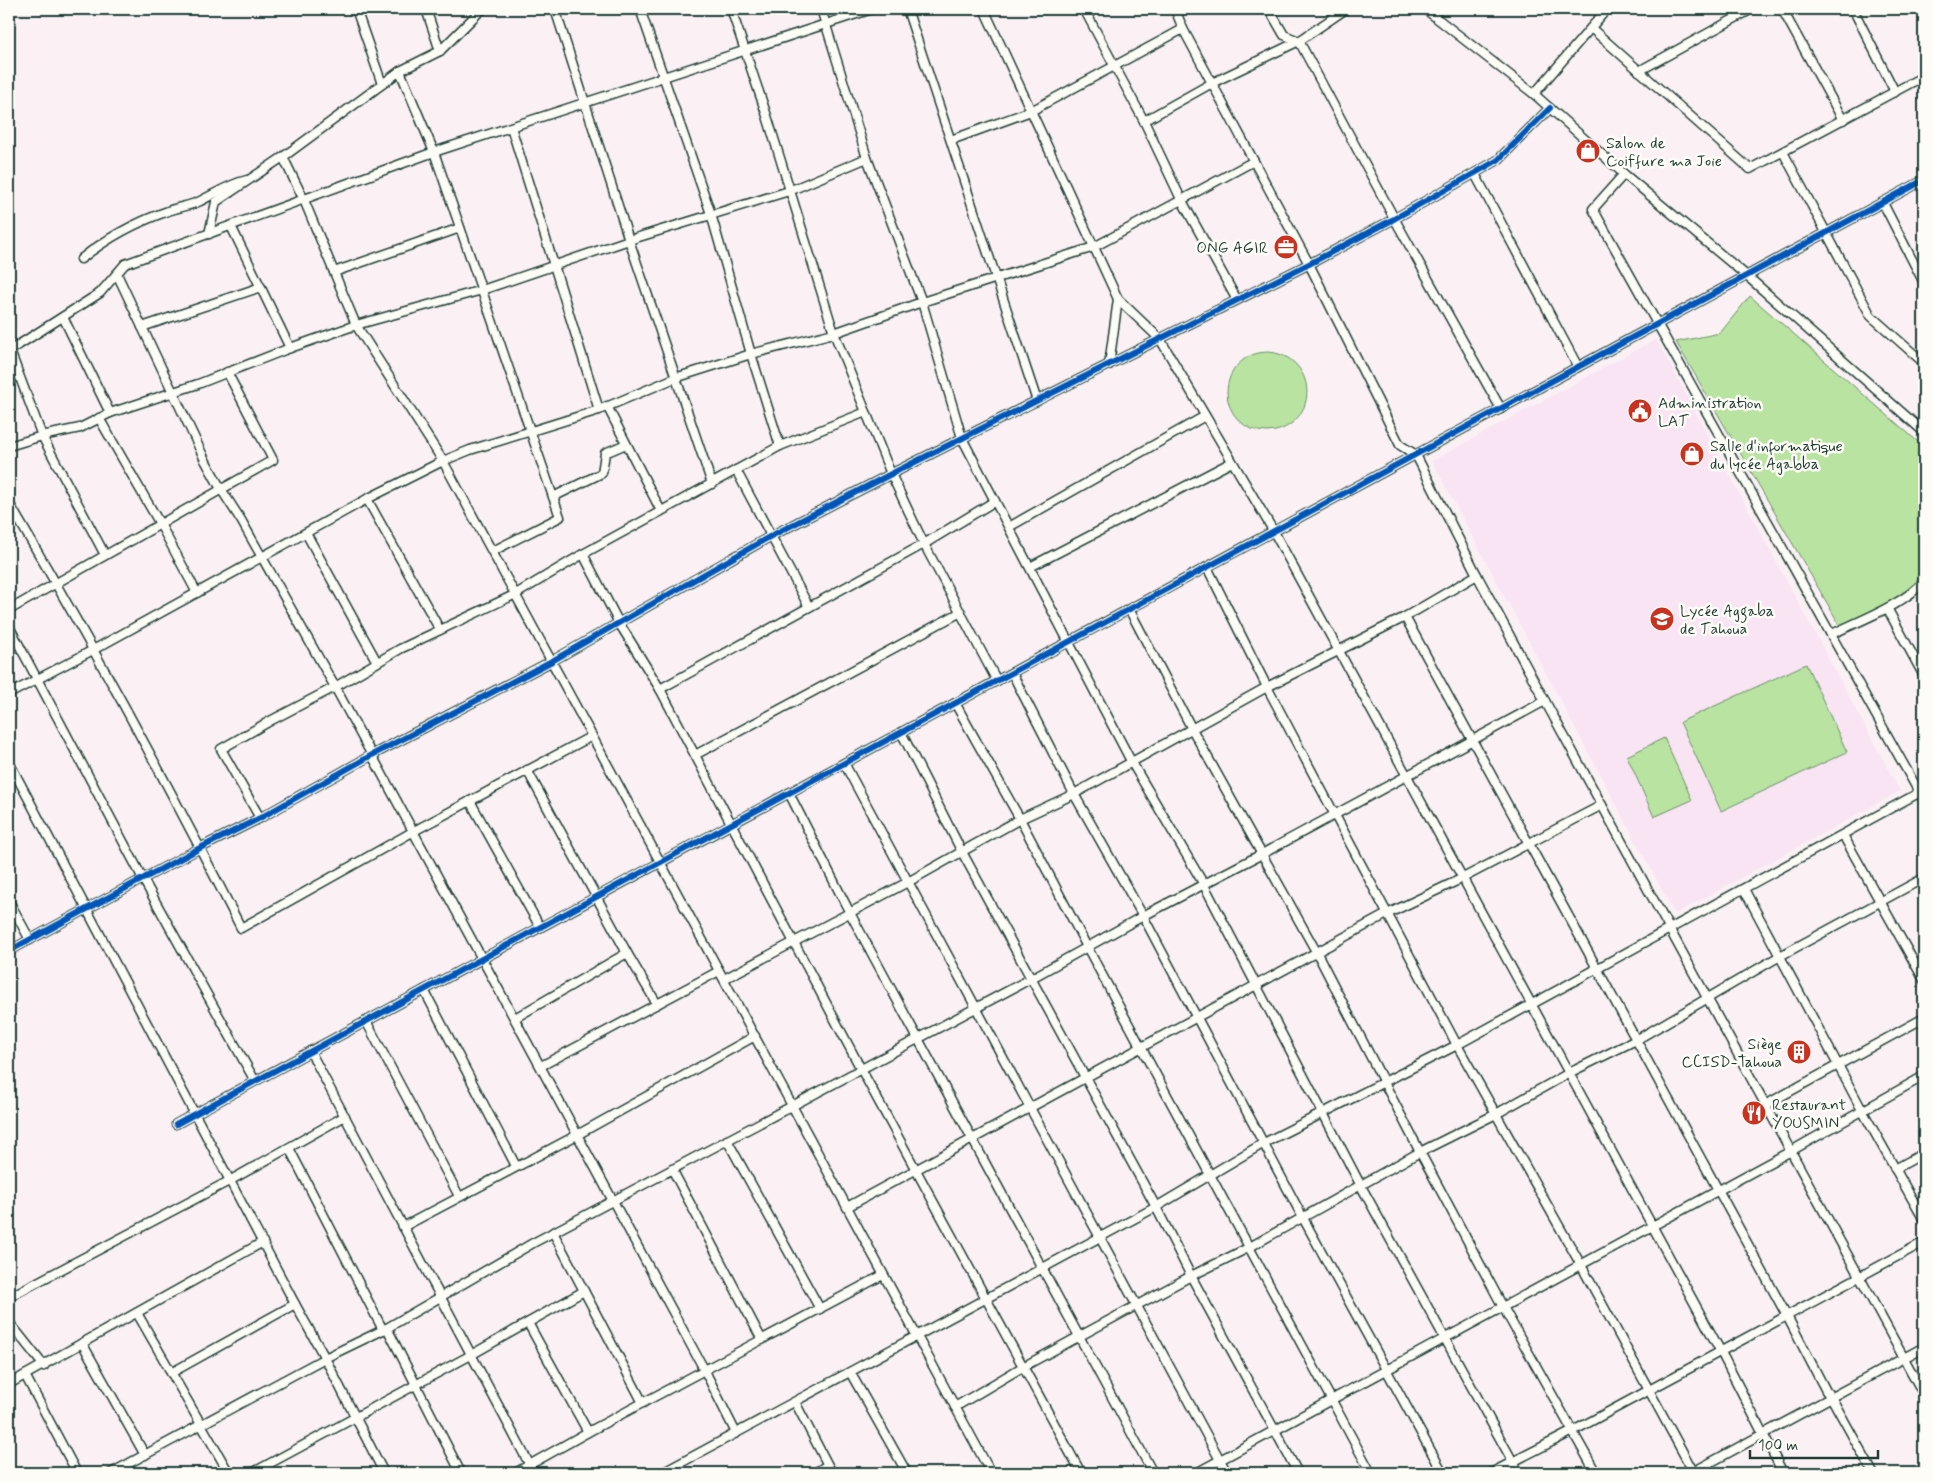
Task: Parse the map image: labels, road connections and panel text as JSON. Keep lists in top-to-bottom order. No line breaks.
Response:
{"places":{"shop":["Salon de Coiffure ma Joie","Salle d'informatique du lycée Agabba"],"office":["ONG AGIR"],"public building":["Administration LAT"],"school or university":["Lycée Aggaba de Tahoua"],"building":["Siège CCISD-Tahoua"],"restaurant":["Restaurant YOUSMIN"]},"scale_bar":"100 m"}
